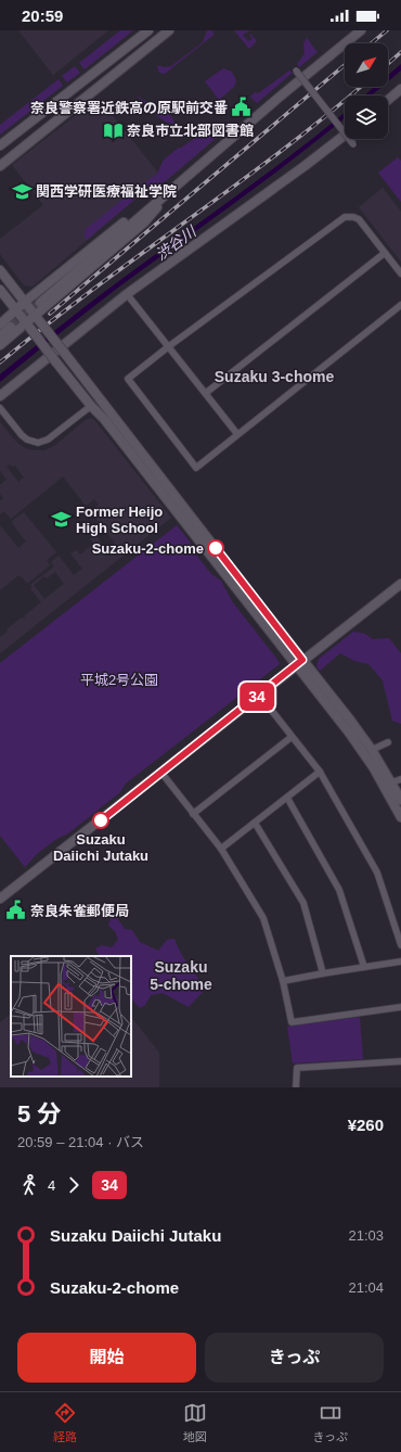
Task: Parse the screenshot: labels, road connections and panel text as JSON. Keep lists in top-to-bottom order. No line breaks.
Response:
{"districts":["Suzaku 3-chome","Suzaku 5-chome"],"water":["渋谷川"],"parks":["平城2号公園"],"places":{"public building":["奈良警察署近鉄高の原駅前交番","奈良朱雀郵便局"],"library":["奈良市立北部図書館"],"school or university":["関西学研医療福祉学院","Former Heijo High School"],"other":["Suzaku-2-chome","Suzaku Daiichi Jutaku"]},"lines":["bus line 34"],"north":"top right","page":{"status":"20:59","on_map":"34","heading":["5 分","20:59 – 21:04 · バス","¥260"],"legs":["4","34"],"list":[{"name":"Suzaku Daiichi Jutaku","value":"21:03"},{"name":"Suzaku-2-chome","value":"21:04"}],"buttons":["開始","きっぷ"],"tabs":["経路","地図","きっぷ"]}}
